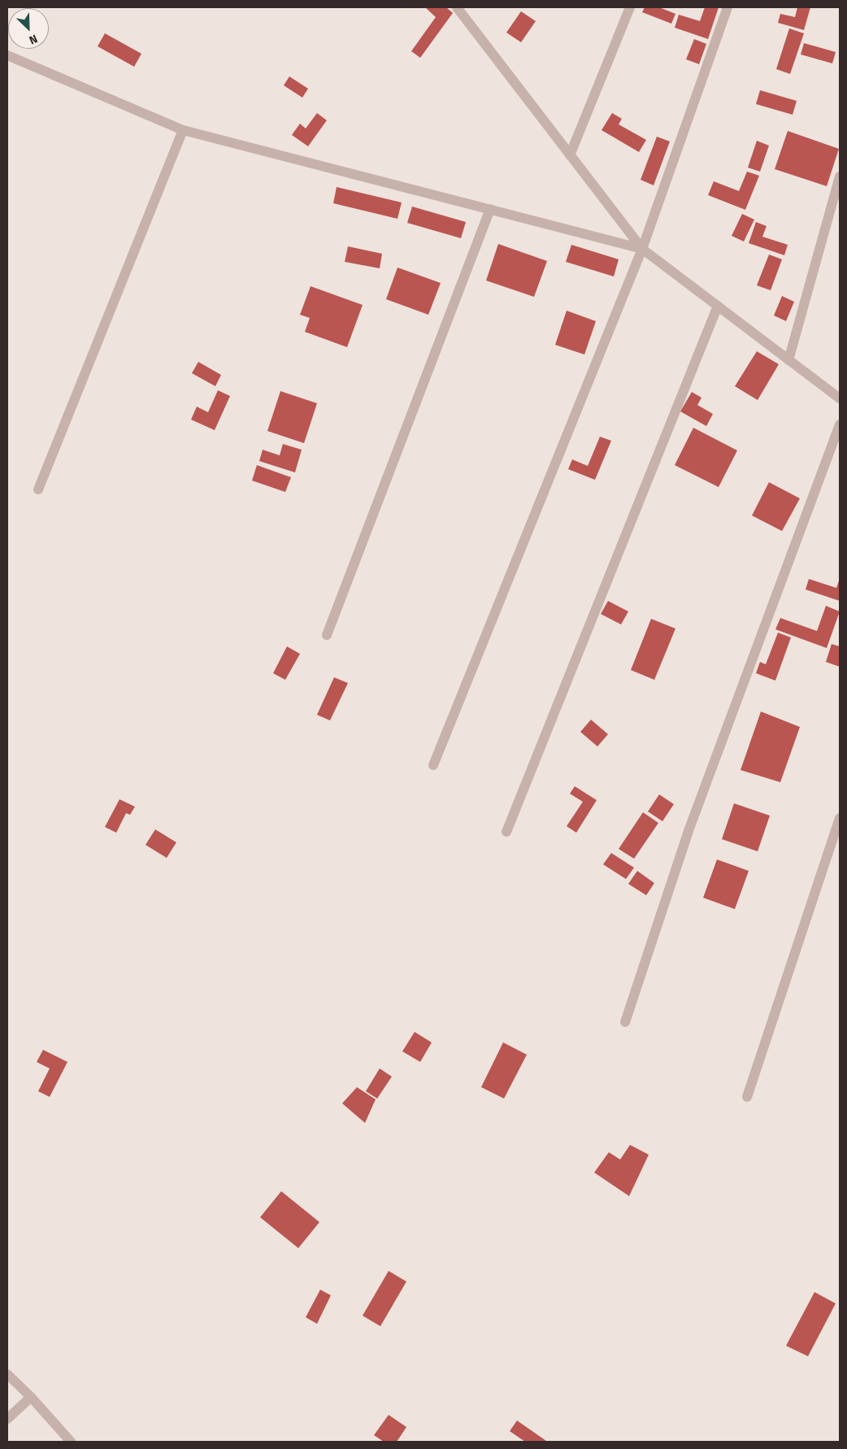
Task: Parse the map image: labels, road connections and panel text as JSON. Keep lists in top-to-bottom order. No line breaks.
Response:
{"north":"bottom right"}
